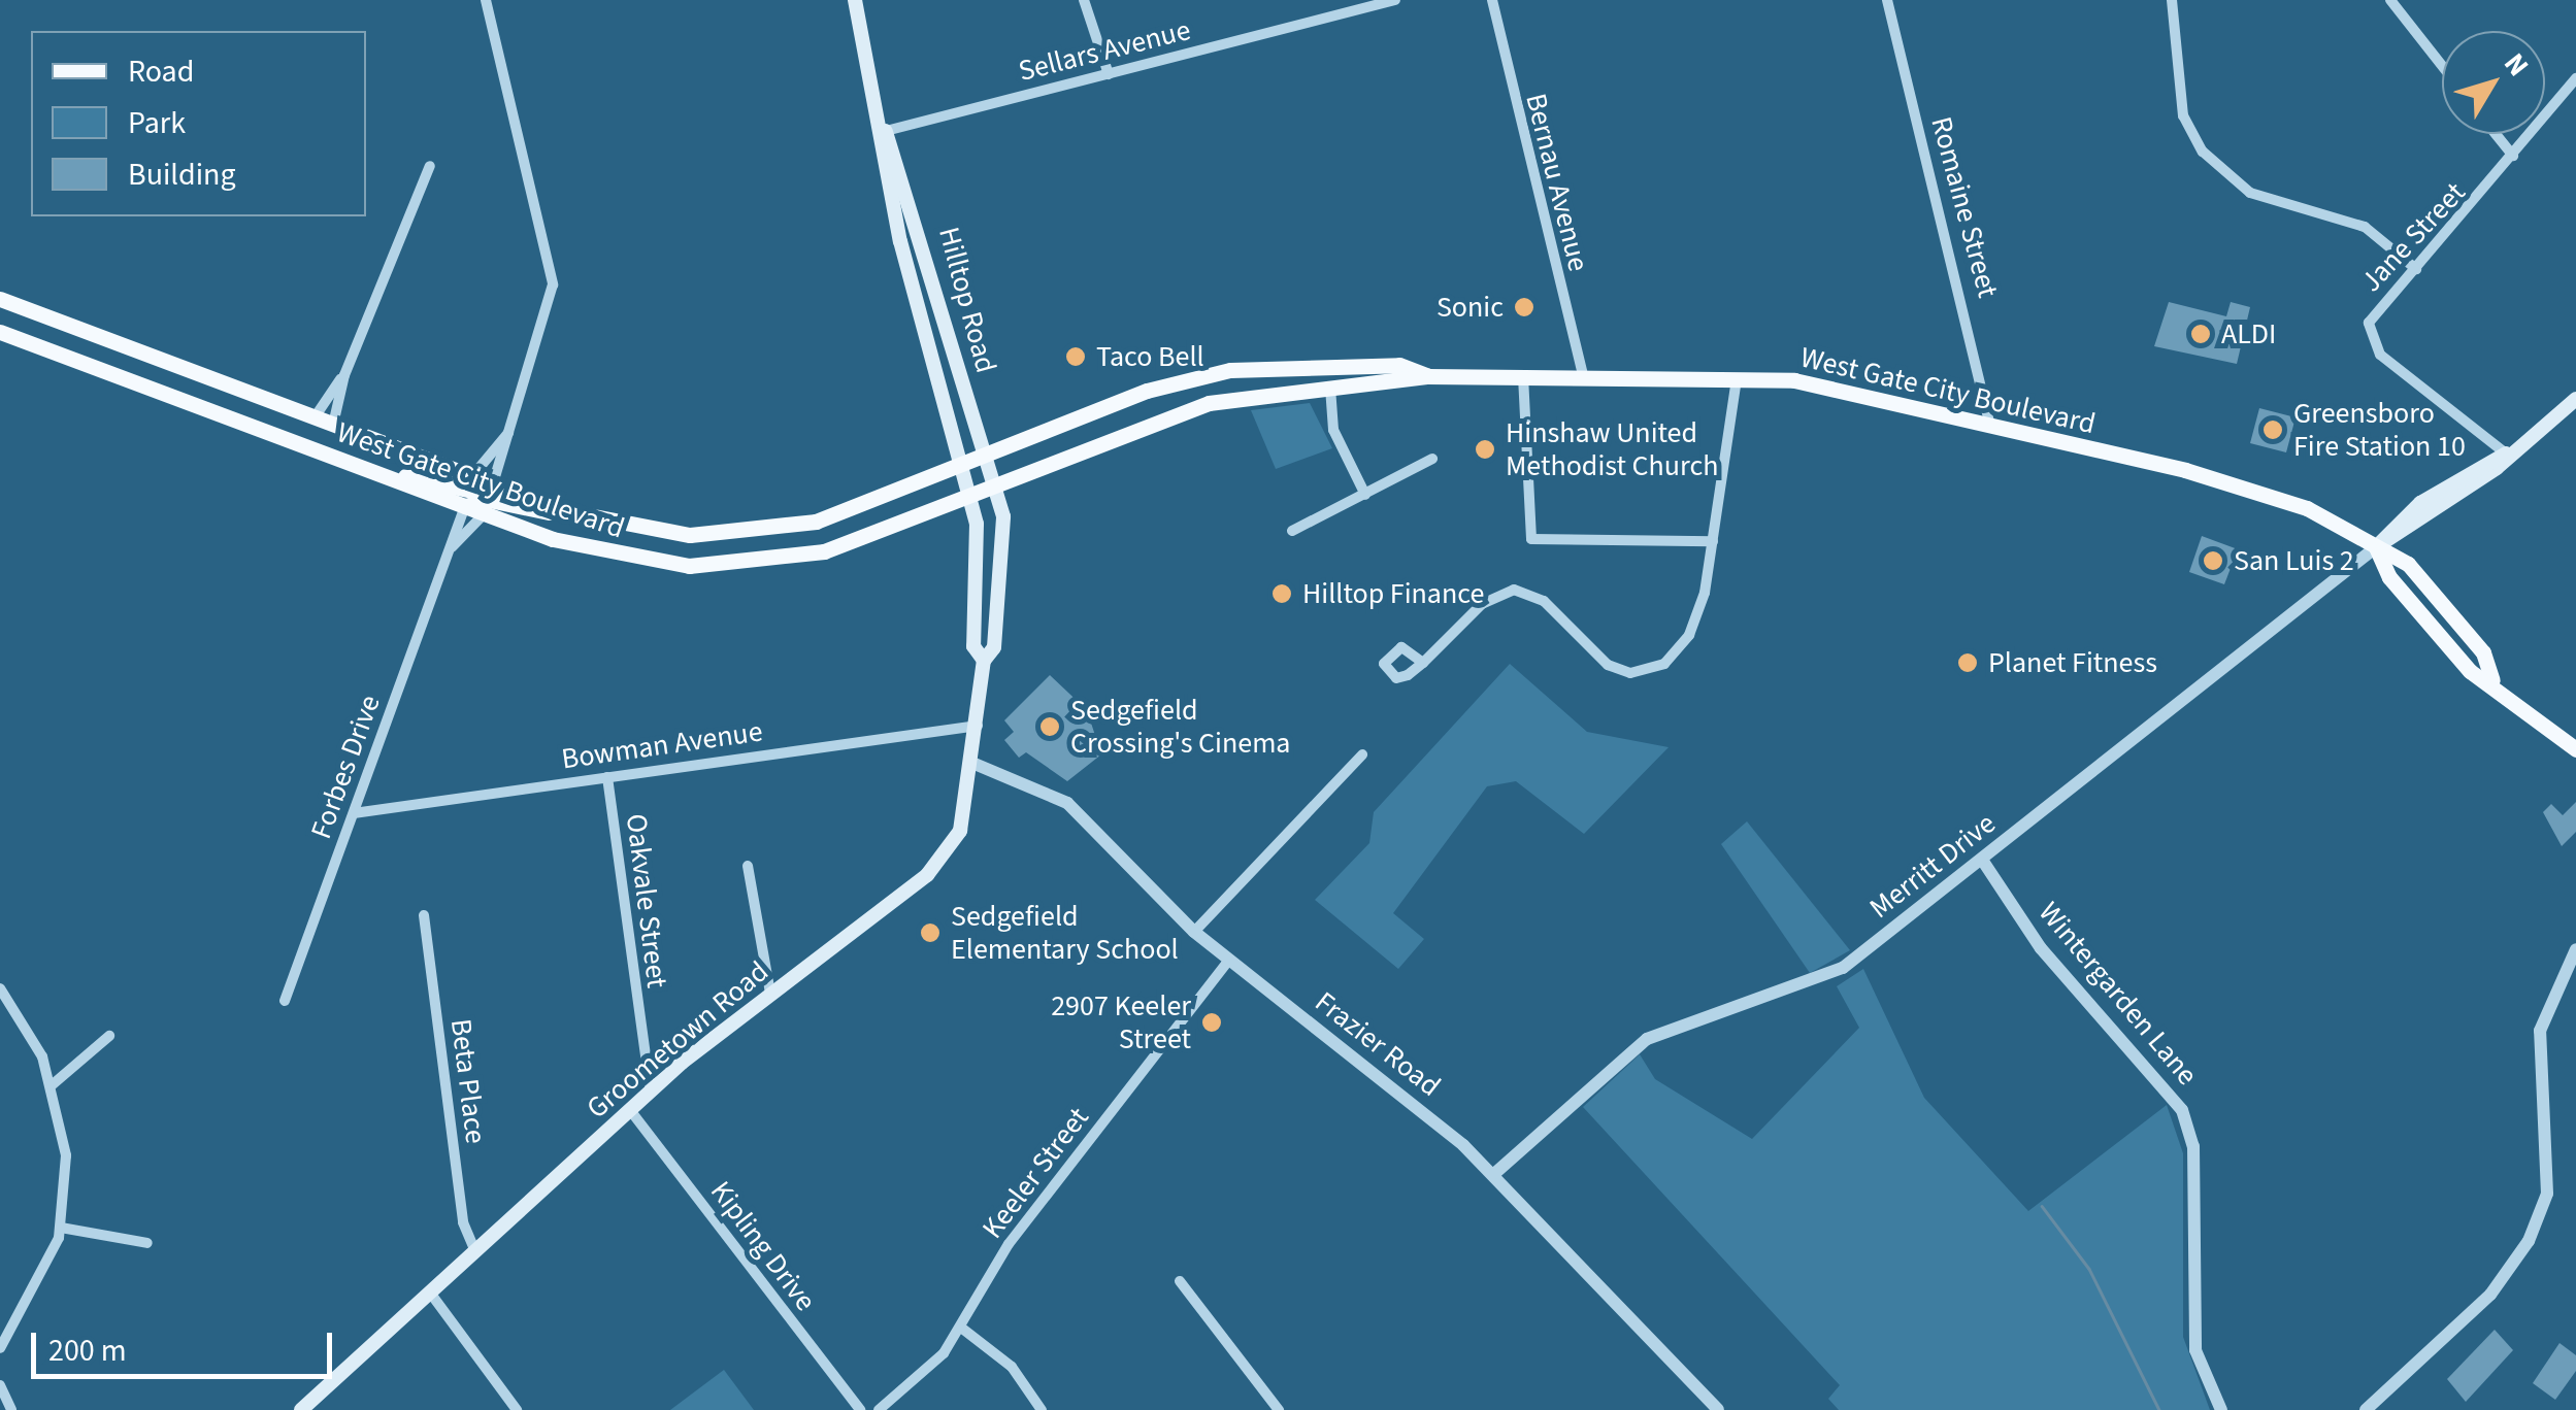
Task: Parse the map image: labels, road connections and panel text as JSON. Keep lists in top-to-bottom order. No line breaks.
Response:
{"streets":{"main road":["Hilltop Road","West Gate City Boulevard","Merritt Drive","Groometown Road"],"street":["Sellars Avenue","Bernau Avenue","Romaine Street","Jane Street","Bowman Avenue","Forbes Drive","Oakvale Street","Wintergarden Lane","Frazier Road","Beta Place","Keeler Street","Kipling Drive"]},"crossings":[["Sellars Avenue","Hilltop Road"],["Bernau Avenue","West Gate City Boulevard"],["Romaine Street","West Gate City Boulevard"],["Jane Street","Merritt Drive"],["Hilltop Road","West Gate City Boulevard"],["Hilltop Road","Groometown Road"],["West Gate City Boulevard","Forbes Drive"],["West Gate City Boulevard","Merritt Drive"],["West Gate City Boulevard","Groometown Road"],["Bowman Avenue","Forbes Drive"],["Bowman Avenue","Oakvale Street"],["Bowman Avenue","Groometown Road"],["Merritt Drive","Wintergarden Lane"],["Merritt Drive","Frazier Road"],["Oakvale Street","Groometown Road"],["Groometown Road","Frazier Road"],["Groometown Road","Beta Place"],["Groometown Road","Kipling Drive"],["Frazier Road","Keeler Street"]],"places":["Sonic","ALDI","Taco Bell","Greensboro Fire Station 10","Hinshaw United Methodist Church","San Luis 2","Hilltop Finance","Planet Fitness","Sedgefield Crossing's Cinema","Sedgefield Elementary School","2907 Keeler Street"],"legend":["Road","Park","Building"],"scale_bar":"200 m","north":"top right"}
